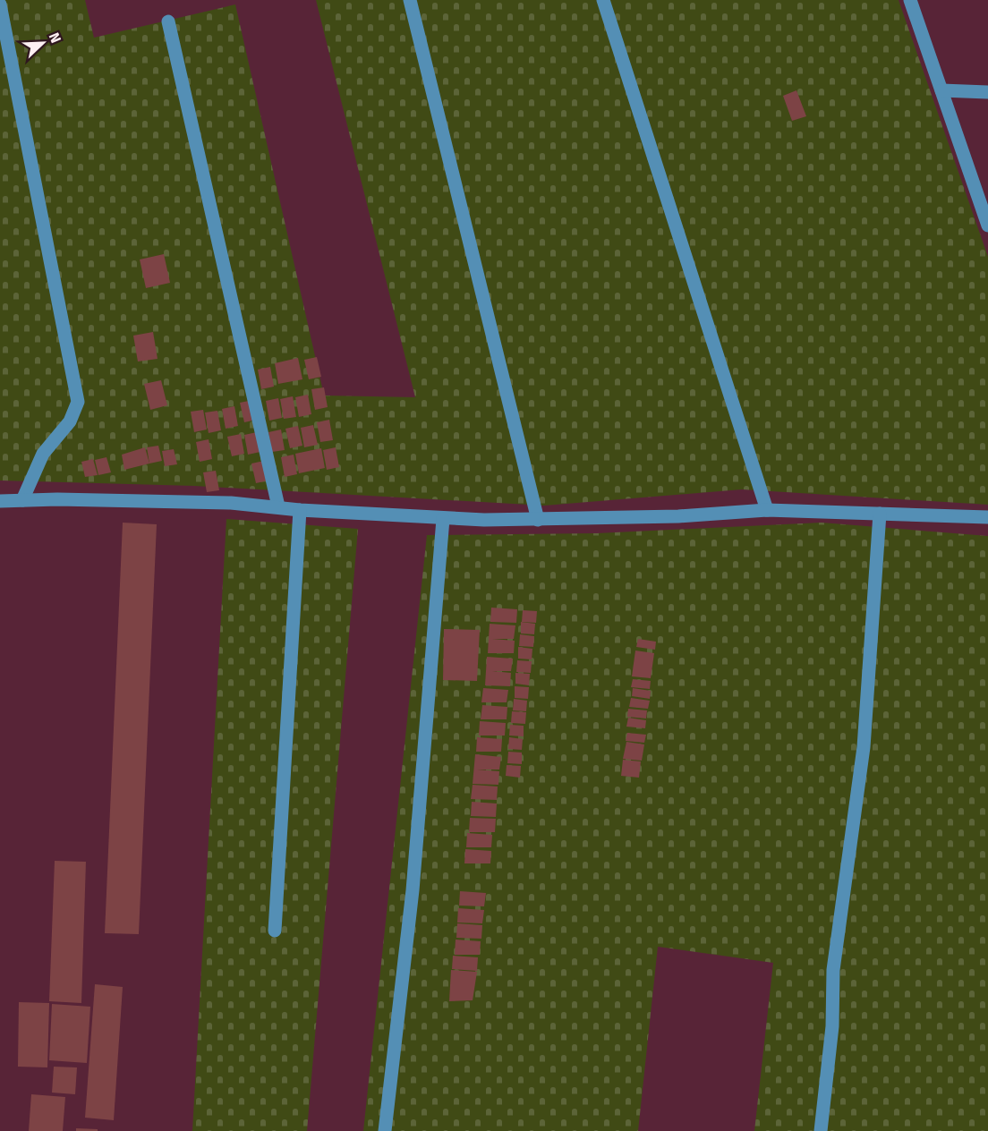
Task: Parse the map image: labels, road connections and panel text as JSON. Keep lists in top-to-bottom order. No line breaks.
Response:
{"north":"top right"}
